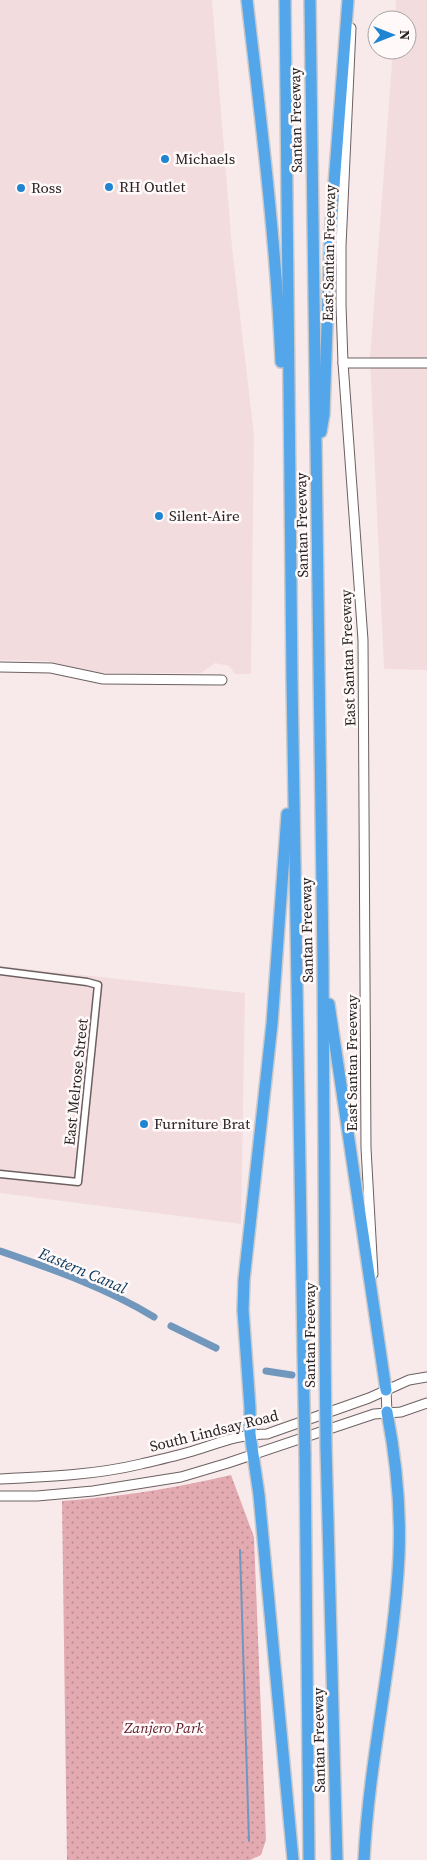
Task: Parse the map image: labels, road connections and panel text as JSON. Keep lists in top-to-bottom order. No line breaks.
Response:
{"streets":{"highway":["Santan Freeway"],"main road":["East Santan Freeway","South Lindsay Road"],"street":["East Melrose Street"]},"water":["Eastern Canal"],"parks":["Zanjero Park"],"places":["Michaels","RH Outlet","Ross","Silent-Aire","Furniture Brat"],"north":"right"}
